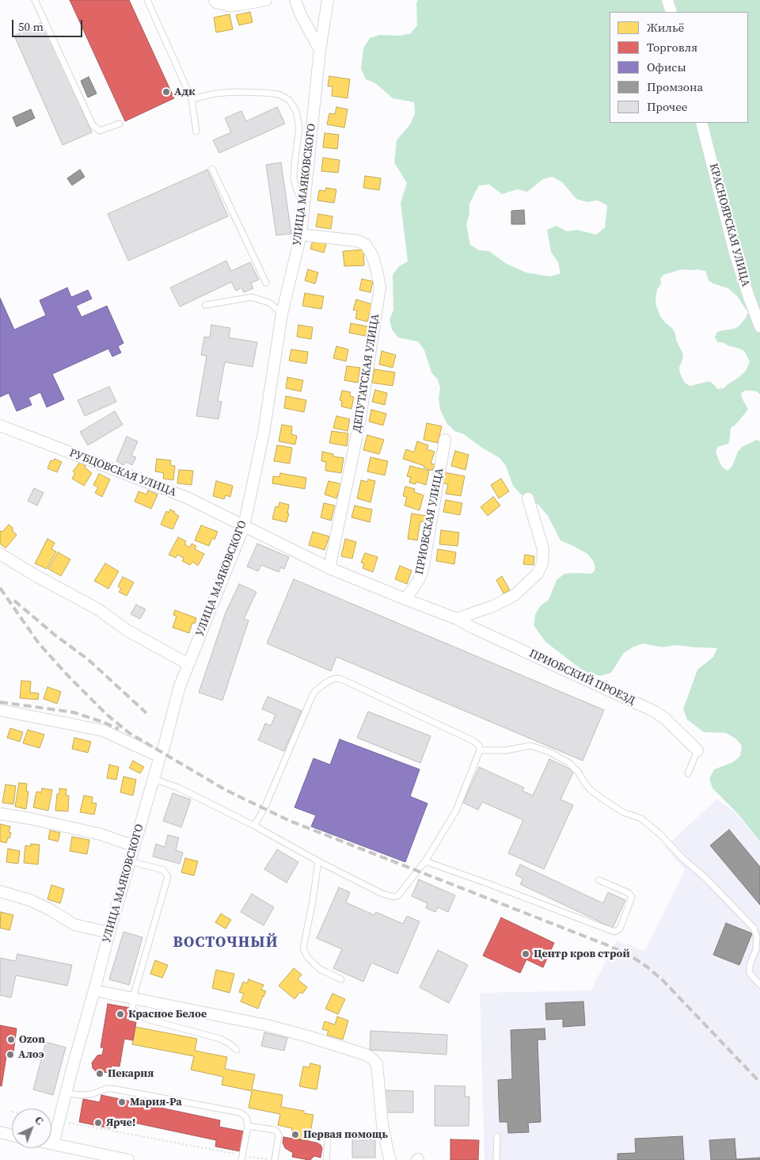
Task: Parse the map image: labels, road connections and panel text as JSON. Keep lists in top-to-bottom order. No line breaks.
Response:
{"streets":{"street":["УЛИЦА МАЯКОВСКОГО","КРАСНОЯРСКАЯ УЛИЦА","ДЕПУТАТСКАЯ УЛИЦА","РУБЦОВСКАЯ УЛИЦА","ПРИОБСКАЯ УЛИЦА","ПРИОБСКИЙ ПРОЕЗД"]},"crossings":[["УЛИЦА МАЯКОВСКОГО","ДЕПУТАТСКАЯ УЛИЦА"],["УЛИЦА МАЯКОВСКОГО","РУБЦОВСКАЯ УЛИЦА"],["УЛИЦА МАЯКОВСКОГО","ПРИОБСКИЙ ПРОЕЗД"],["ДЕПУТАТСКАЯ УЛИЦА","ПРИОБСКИЙ ПРОЕЗД"],["РУБЦОВСКАЯ УЛИЦА","ПРИОБСКИЙ ПРОЕЗД"],["ПРИОБСКАЯ УЛИЦА","ПРИОБСКИЙ ПРОЕЗД"]],"districts":["ВОСТОЧНЫЙ"],"places":["Адк","Центр кров строй","Красное Белое","Ozon","Алоэ","Пекарня","Мария-Ра","Ярче!","Первая помощь"],"legend":["Жильё","Торговля","Офисы","Промзона","Прочее"],"scale_bar":"50 m","north":"top right"}
